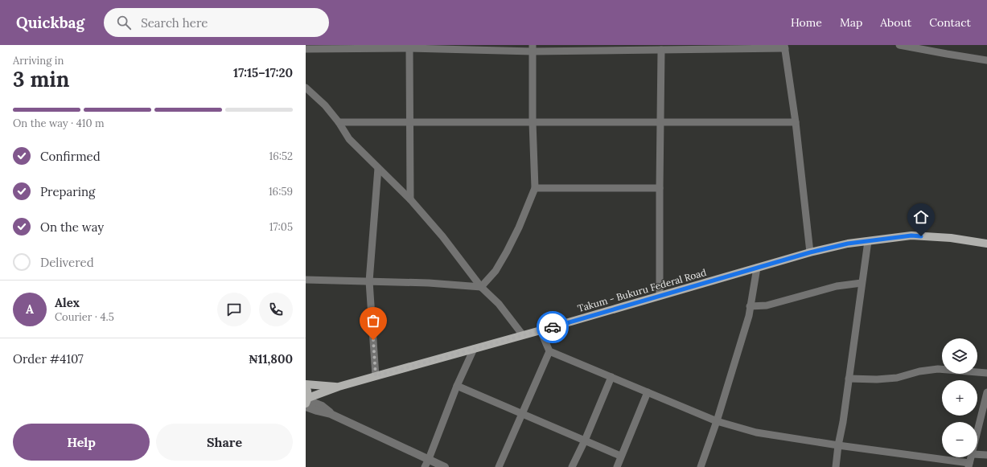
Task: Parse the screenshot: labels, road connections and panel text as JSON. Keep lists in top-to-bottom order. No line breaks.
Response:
{"streets":{"main road":["Takum - Bukuru Federal Road"]},"page":{"header":"Quickbag","search":"Search here","nav":["Home","Map","About","Contact"],"heading":["3 min","Arriving in","17:15–17:20"],"panel":["Alex","Courier · 4.5","Order #4107","₦11,800"],"bar":"On the way · 410 m","list":[["Confirmed","16:52"],["Preparing","16:59"],["On the way","17:05"],"Delivered"],"round":"A","map_buttons":["+","−"],"buttons":["Help","Share"]}}
